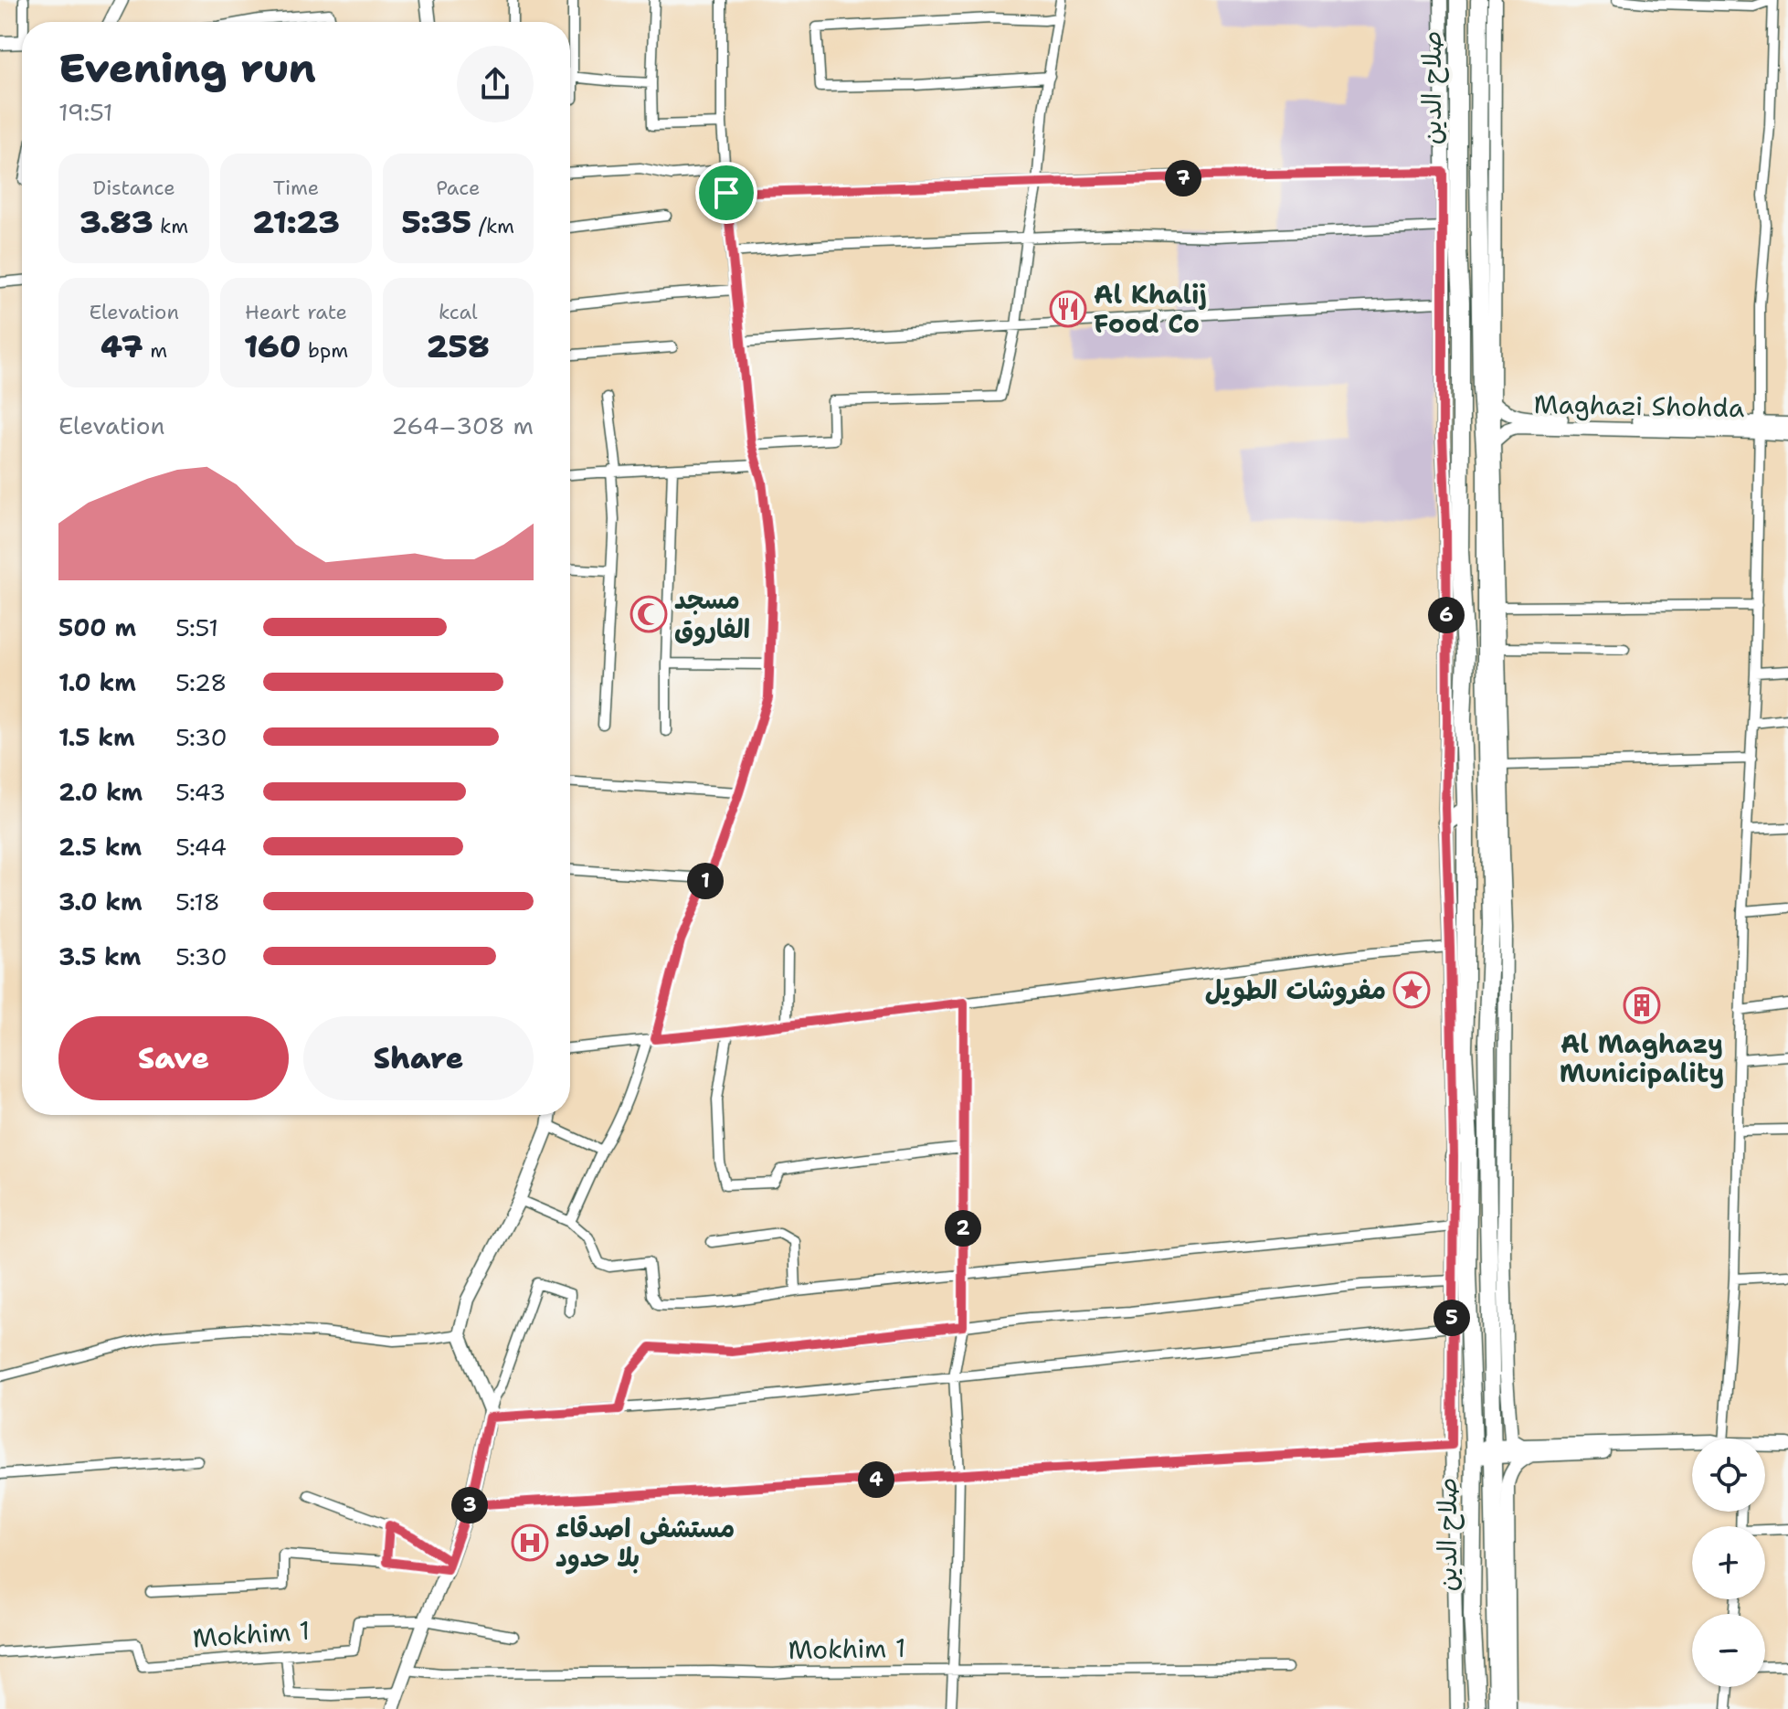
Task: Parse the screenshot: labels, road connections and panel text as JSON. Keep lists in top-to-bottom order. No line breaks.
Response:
{"streets":{"highway":["صلاح الدين"],"street":["Maghazi Shohda","Mokhim 1"]},"crossings":[["صلاح الدين","Maghazi Shohda"]],"places":{"restaurant":["Al Khalij Food Co"],"mosque":["مسجد الفاروق"],"place":["مفروشات الطويل"],"building":["Al Maghazy Municipality"],"hospital":["مستشفى اصدقاء بلا حدود"]},"page":{"heading":["Evening run","19:51"],"stats":[["Distance","3.83 km"],["Time","21:23"],["Pace","5:35 /km"],["Elevation","47 m"],["Heart rate","160 bpm"],["kcal","258"]],"pins":["7","6","1","2","5","4","3"],"chart":["Elevation","264–308 m"],"list":[{"name":"500 m","note":"5:51"},{"name":"1.0 km","note":"5:28"},{"name":"1.5 km","note":"5:30"},{"name":"2.0 km","note":"5:43"},{"name":"2.5 km","note":"5:44"},{"name":"3.0 km","note":"5:18"},{"name":"3.5 km","note":"5:30"}],"buttons":["Save","Share"],"map_buttons":["+","−"]}}
